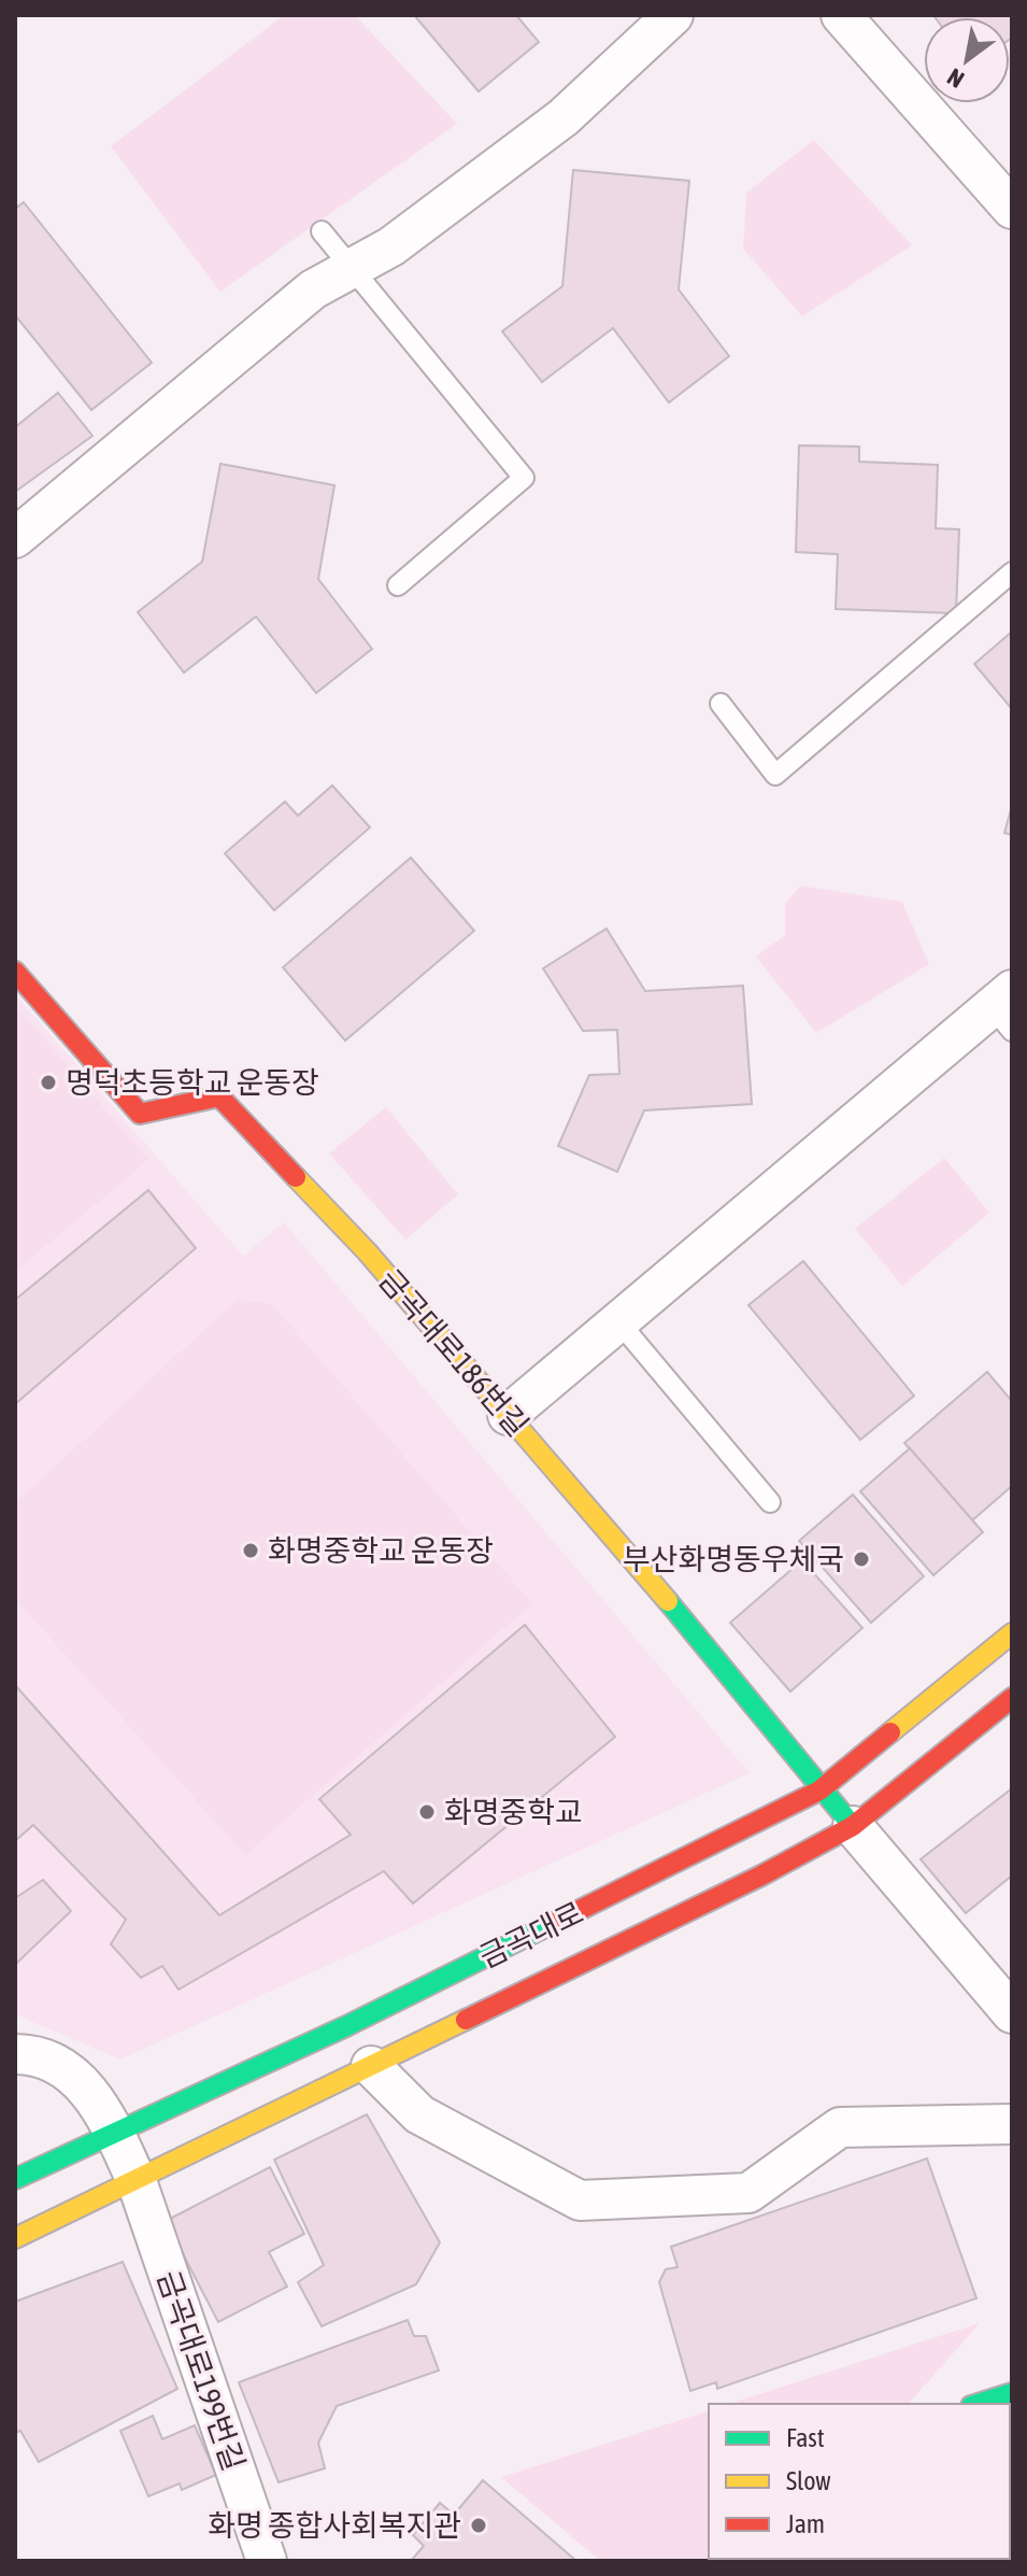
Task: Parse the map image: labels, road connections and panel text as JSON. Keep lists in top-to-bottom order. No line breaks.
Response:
{"streets":{"main road":["금곡대로186번길","금곡대로"],"street":["금곡대로199번길"]},"crossings":[["금곡대로186번길","금곡대로"],["금곡대로","금곡대로199번길"]],"places":["명덕초등학교 운동장","화명중학교 운동장","부산화명동우체국","화명중학교","화명 종합사회복지관"],"legend":["Fast","Slow","Jam"],"north":"bottom left"}
